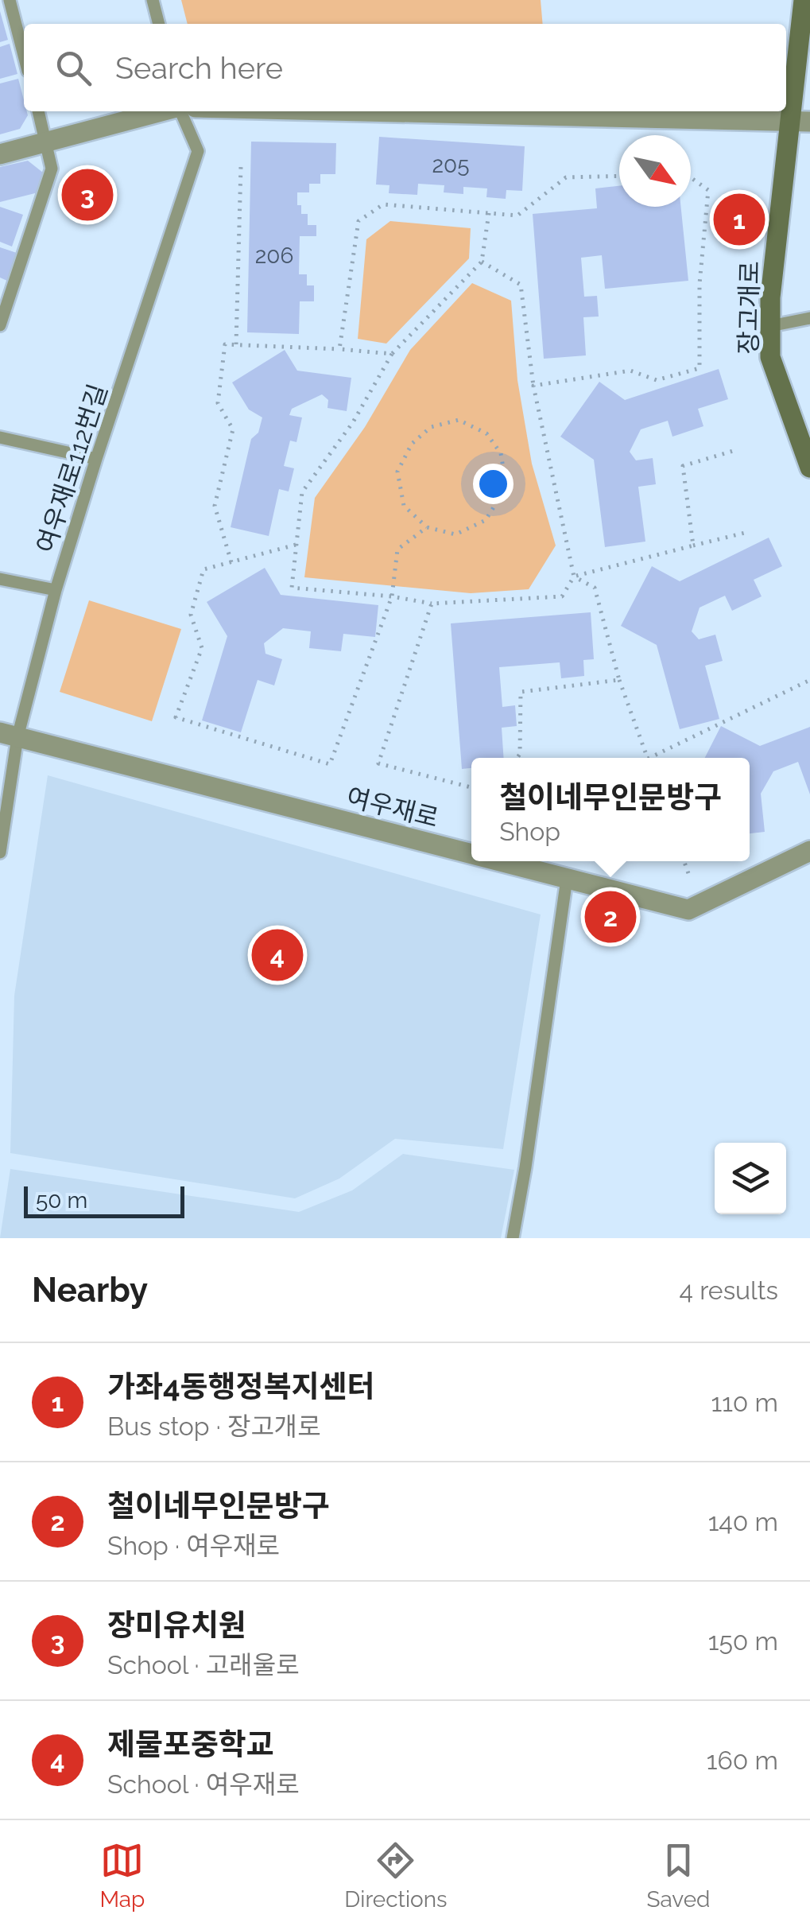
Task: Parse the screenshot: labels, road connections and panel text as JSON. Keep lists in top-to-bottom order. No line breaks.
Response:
{"streets":{"main road":["장고개로"],"street":["여우재로"],"lane":["여우재로112번길"]},"crossings":[["여우재로112번길","여우재로"]],"house_numbers":["205","206"],"scale_bar":"50 m","north":"bottom right","page":{"search":"Search here","pins":["3","1","2","4"],"popup":["철이네무인문방구","Shop"],"scale":"50 m","heading":["Nearby","4 results"],"list":[{"mark":"1","name":"가좌4동행정복지센터","note":"Bus stop · 장고개로","value":"110 m"},{"mark":"2","name":"철이네무인문방구","note":"Shop · 여우재로","value":"140 m"},{"mark":"3","name":"장미유치원","note":"School · 고래울로","value":"150 m"},{"mark":"4","name":"제물포중학교","note":"School · 여우재로","value":"160 m"}],"nav":["Map","Directions","Saved"]}}
